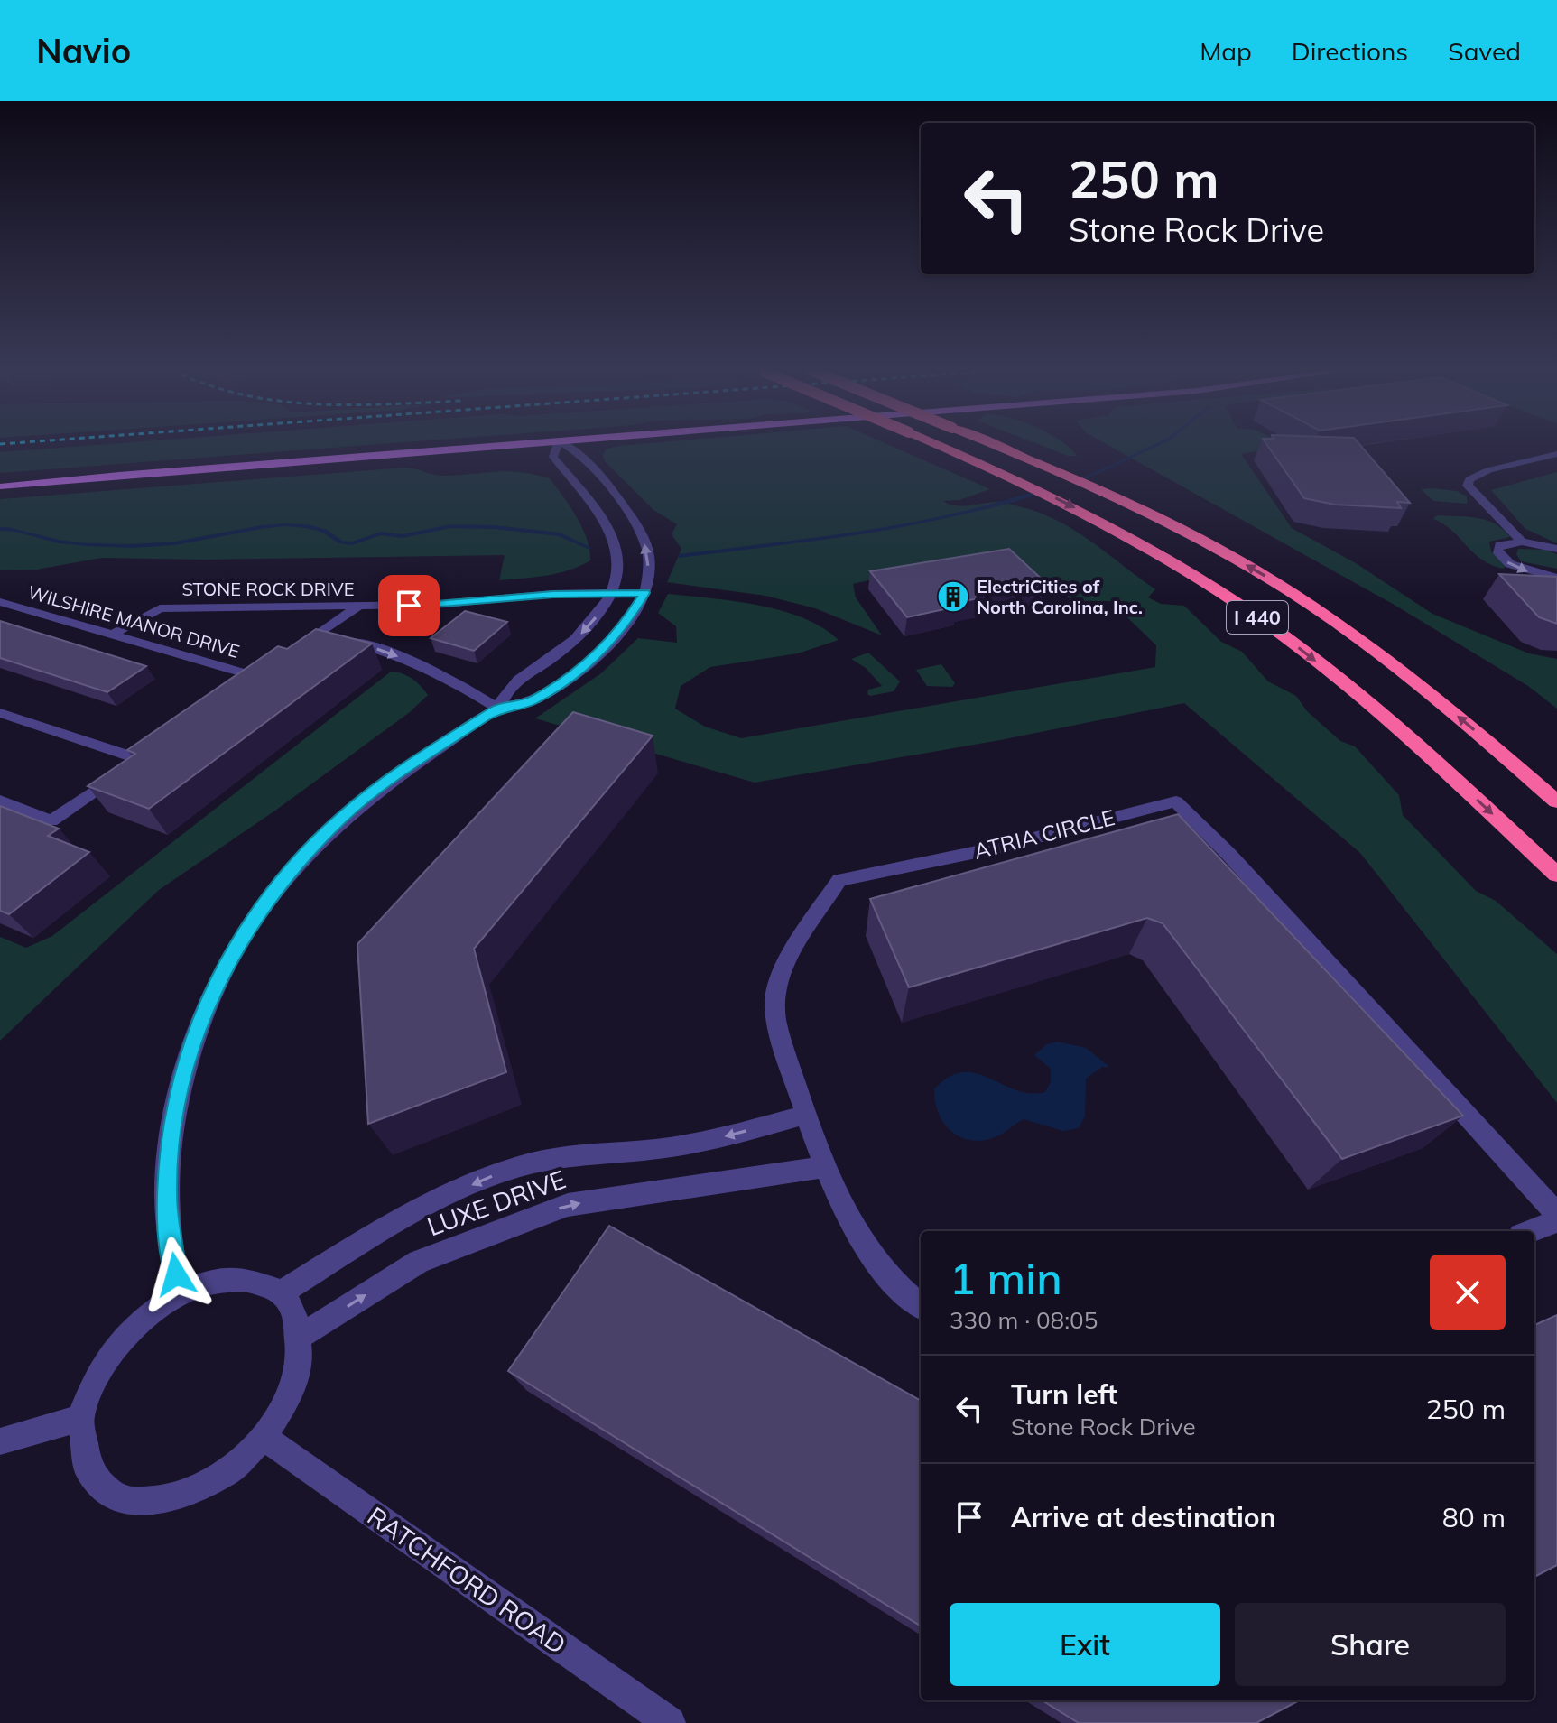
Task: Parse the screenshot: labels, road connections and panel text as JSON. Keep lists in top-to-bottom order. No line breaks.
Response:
{"streets":{"highway":["I 440"],"street":["STONE ROCK DRIVE","WILSHIRE MANOR DRIVE","ATRIA CIRCLE","LUXE DRIVE","RATCHFORD ROAD"]},"crossings":[["STONE ROCK DRIVE","WILSHIRE MANOR DRIVE"],["ATRIA CIRCLE","LUXE DRIVE"],["LUXE DRIVE","RATCHFORD ROAD"]],"places":{"building":["ElectriCities of North Carolina, Inc."]},"page":{"header":"Navio","nav":["Map","Directions","Saved"],"turn":["250 m","Stone Rock Drive"],"heading":["1 min","330 m · 08:05"],"list":[{"name":"Turn left","note":"Stone Rock Drive","value":"250 m"},{"name":"Arrive at destination","value":"80 m"}],"buttons":["Exit","Share"]}}
